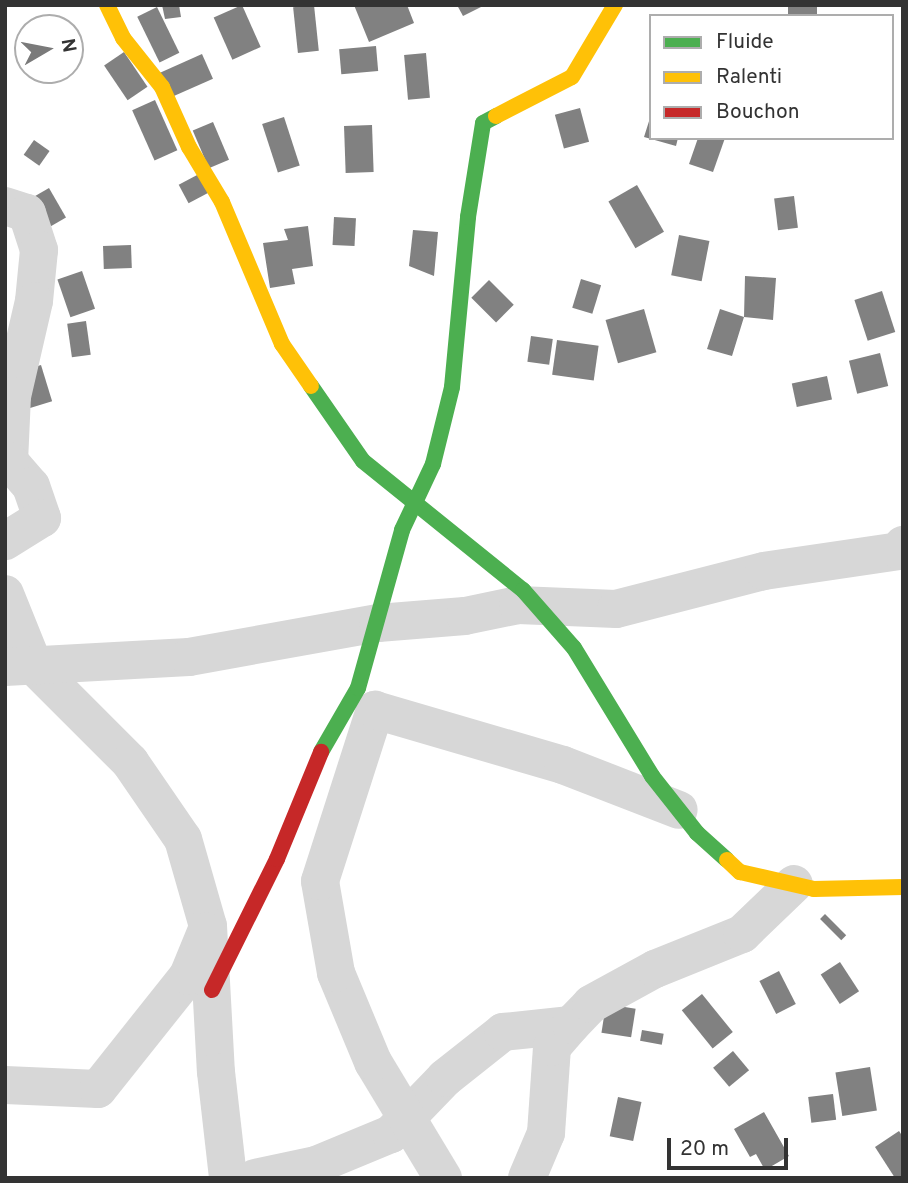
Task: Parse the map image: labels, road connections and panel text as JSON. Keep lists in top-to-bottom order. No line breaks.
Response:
{"legend":["Fluide","Ralenti","Bouchon"],"scale_bar":"20 m","north":"right"}
